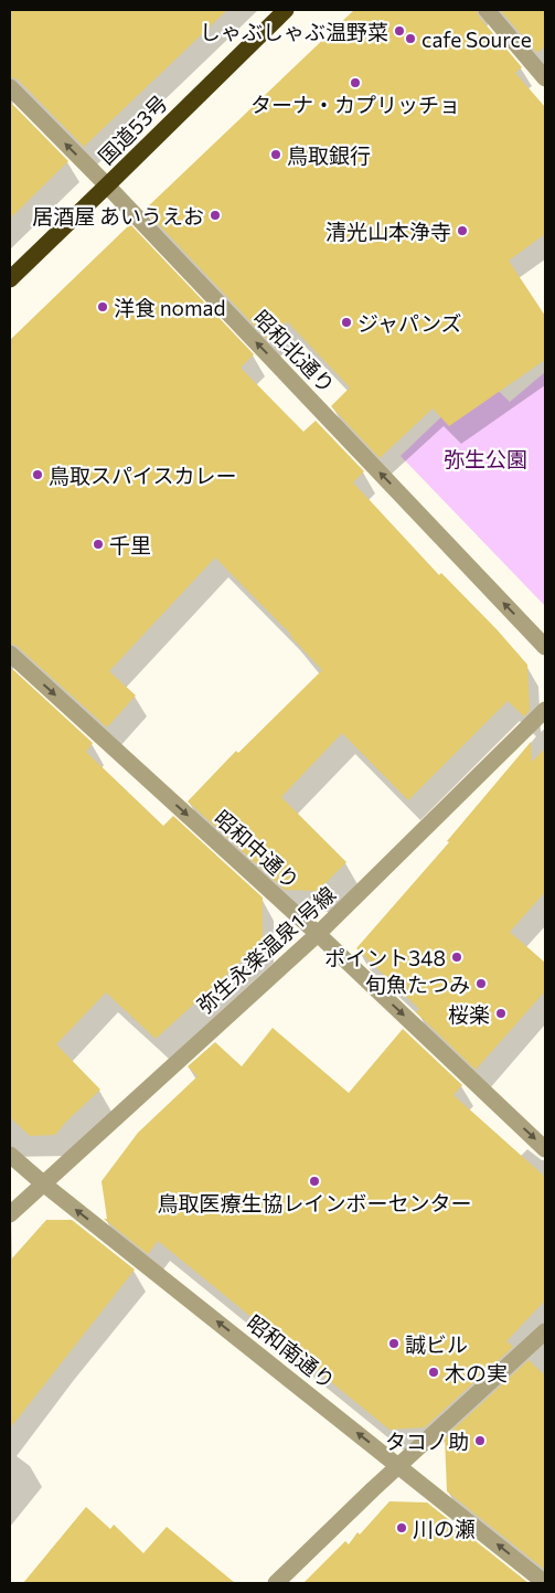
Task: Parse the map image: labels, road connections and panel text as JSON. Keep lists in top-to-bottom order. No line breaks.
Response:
{"streets":{"highway":["国道53号"],"street":["昭和北通り","昭和中通り","弥生永楽温泉1号線","昭和南通り"]},"crossings":[["国道53号","昭和北通り"],["昭和中通り","弥生永楽温泉1号線"],["弥生永楽温泉1号線","昭和南通り"]],"one_way":["昭和北通り","昭和中通り","昭和南通り"],"parks":["弥生公園"],"places":["しゃぶしゃぶ温野菜","cafe Source","ターナ・カプリッチョ","鳥取銀行","居酒屋 あいうえお","清光山本浄寺","洋食 nomad","ジャパンズ","鳥取スパイスカレー","千里","ポイント348","旬魚たつみ","桜楽","鳥取医療生協レインボーセンター","誠ビル","木の実","タコノ助","川の瀬"]}
